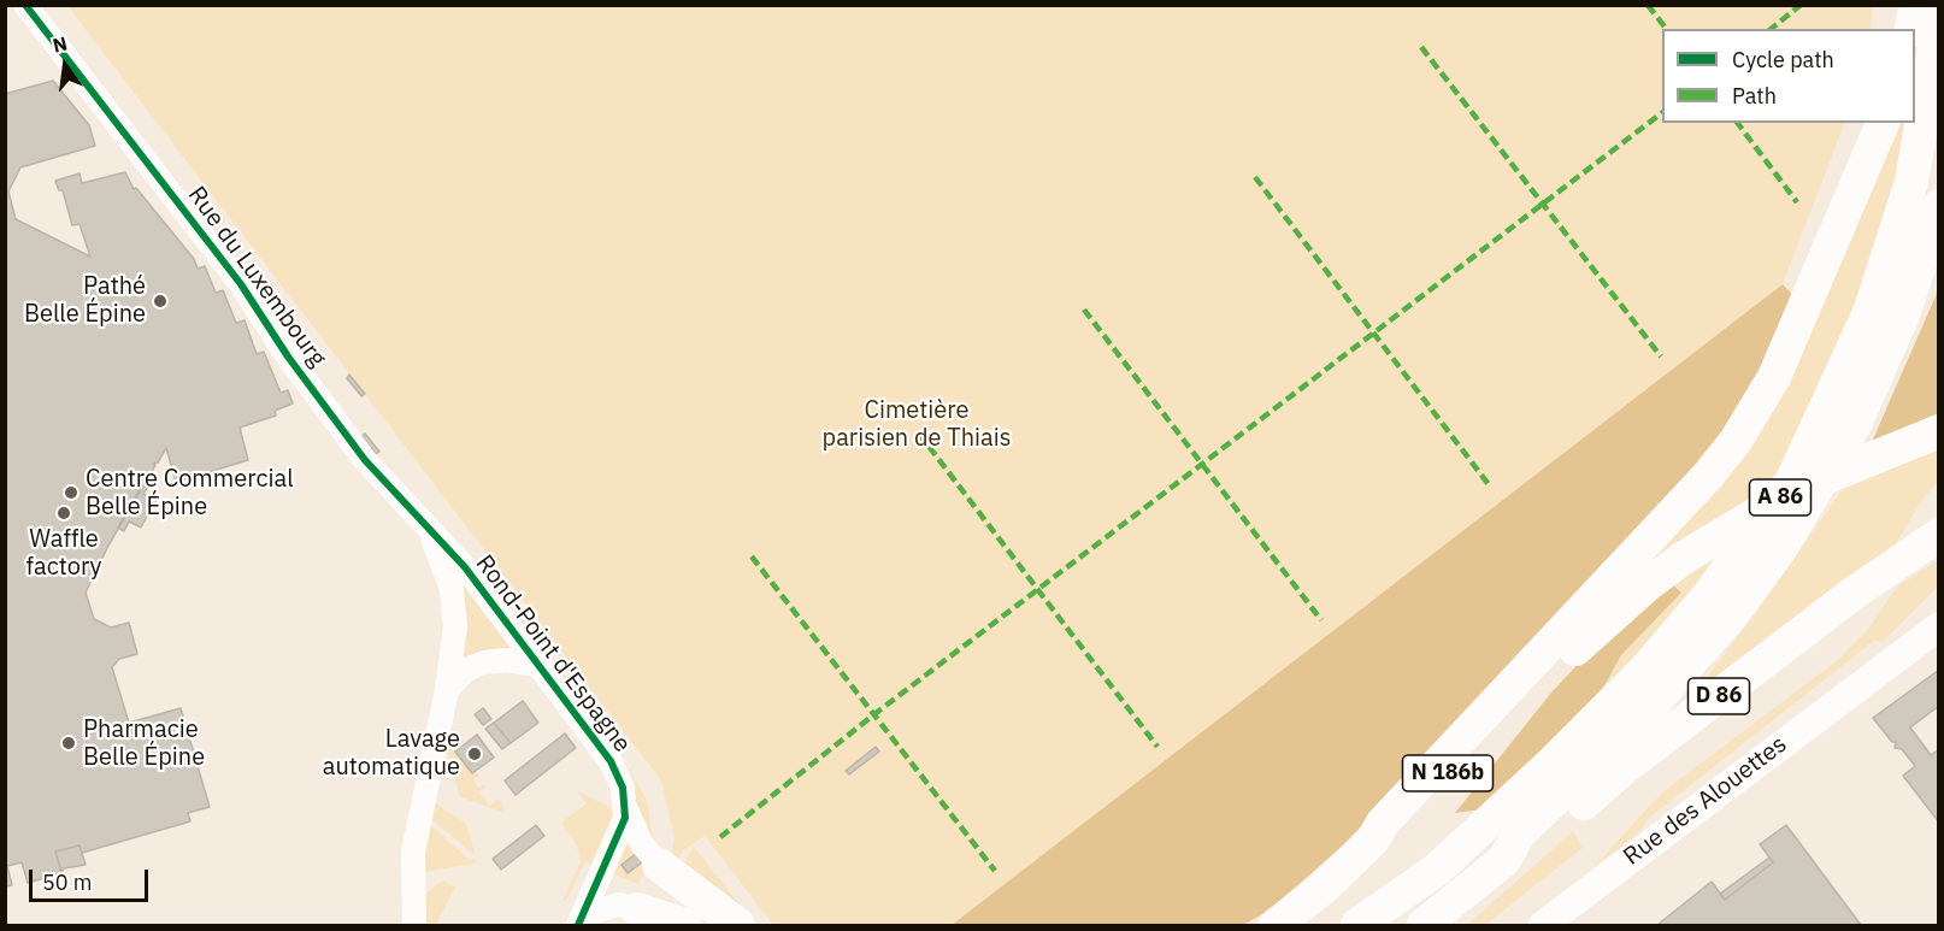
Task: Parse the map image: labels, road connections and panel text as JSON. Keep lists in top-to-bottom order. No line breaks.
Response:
{"streets":{"highway":["A 86","D 86","N 186b"],"main road":["Rue des Alouettes"],"street":["Rue du Luxembourg","Rond-Point d'Espagne"]},"crossings":[["Rue du Luxembourg","Rond-Point d'Espagne"],["A 86","D 86"]],"parks":["Cimetière parisien de Thiais"],"places":["Pathé Belle Épine","Centre Commercial Belle Épine","Waffle factory","Pharmacie Belle Épine","Lavage automatique"],"legend":["Cycle path","Path"],"scale_bar":"50 m","north":"top"}
